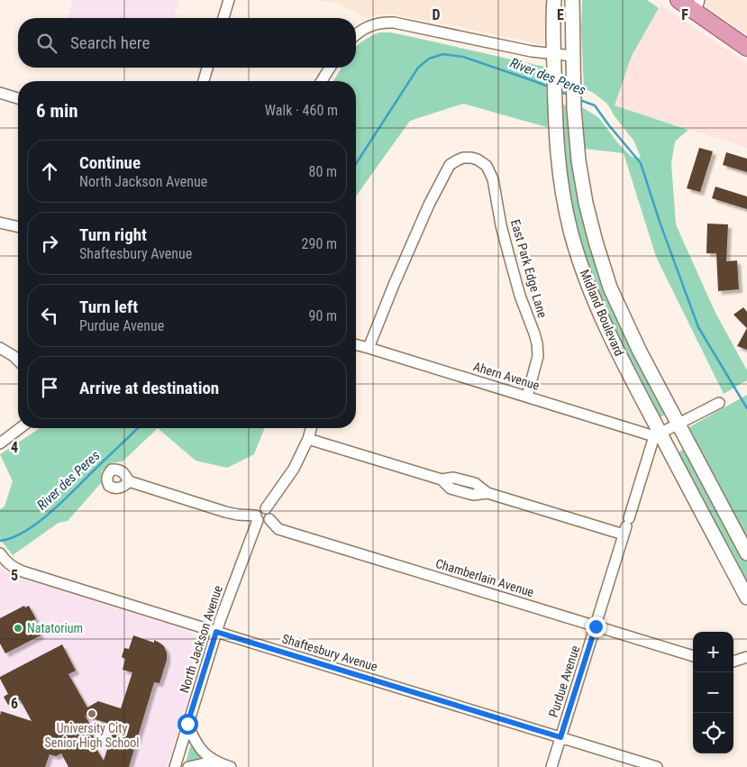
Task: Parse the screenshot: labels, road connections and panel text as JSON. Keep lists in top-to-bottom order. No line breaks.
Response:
{"streets":{"main road":["Midland Boulevard"],"street":["East Park Edge Lane","Ahern Avenue","Chamberlain Avenue","North Jackson Avenue","Shaftesbury Avenue","Purdue Avenue"]},"crossings":[["East Park Edge Lane","Ahern Avenue"],["Midland Boulevard","Ahern Avenue"],["Midland Boulevard","Purdue Avenue"],["Ahern Avenue","Purdue Avenue"],["Chamberlain Avenue","North Jackson Avenue"],["Chamberlain Avenue","Purdue Avenue"],["North Jackson Avenue","Shaftesbury Avenue"],["Shaftesbury Avenue","Purdue Avenue"]],"water":["River des Peres"],"places":["Natatorium","University City Senior High School"],"page":{"search":"Search here","heading":["6 min","Walk · 460 m"],"list":[["Continue","North Jackson Avenue","80 m"],["Turn right","Shaftesbury Avenue","290 m"],["Turn left","Purdue Avenue","90 m"],"Arrive at destination"],"map_buttons":["+","−"]},"grid":{"columns":["D","E","F"],"rows":["4","5","6"]}}
